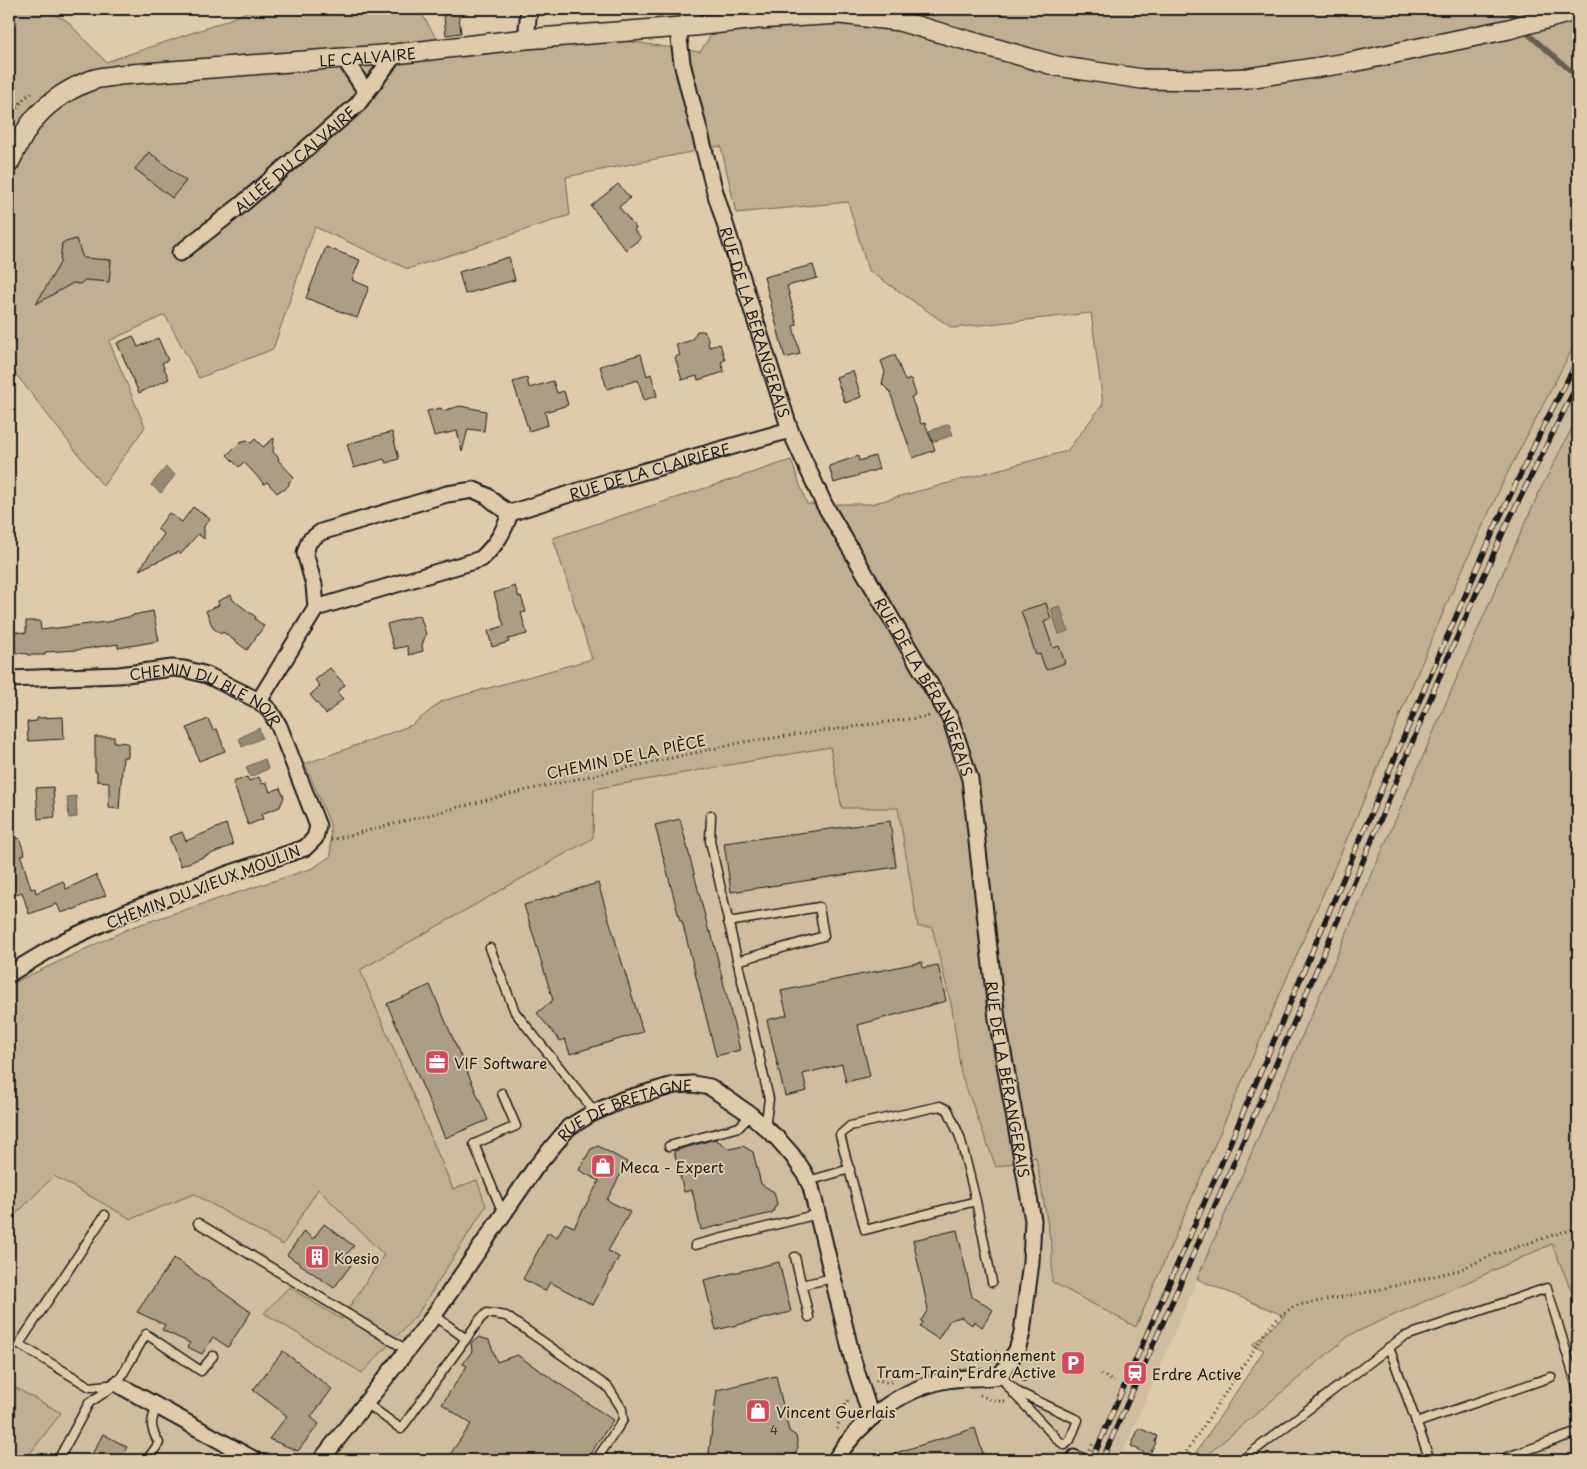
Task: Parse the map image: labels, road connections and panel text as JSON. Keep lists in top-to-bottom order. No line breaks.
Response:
{"streets":{"street":["LE CALVAIRE","ALLÉE DU CALVAIRE","RUE DE LA BÉRANGERAIS","RUE DE LA CLAIRIÈRE","CHEMIN DU BLÉ NOIR","CHEMIN DU VIEUX MOULIN","RUE DE BRETAGNE"],"path":["CHEMIN DE LA PIÈCE"]},"crossings":[["LE CALVAIRE","ALLÉE DU CALVAIRE"],["LE CALVAIRE","RUE DE LA BÉRANGERAIS"],["RUE DE LA BÉRANGERAIS","RUE DE LA CLAIRIÈRE"],["RUE DE LA BÉRANGERAIS","CHEMIN DE LA PIÈCE"],["CHEMIN DU BLÉ NOIR","CHEMIN DE LA PIÈCE"],["CHEMIN DU BLÉ NOIR","CHEMIN DU VIEUX MOULIN"],["CHEMIN DE LA PIÈCE","CHEMIN DU VIEUX MOULIN"]],"places":{"office":["VIF Software"],"shop":["Meca - Expert","Vincent Guerlais"],"building":["Koesio"],"parking":["Stationnement Tram-Train, Erdre Active"],"station":["Erdre Active"]},"house_numbers":["4"]}
